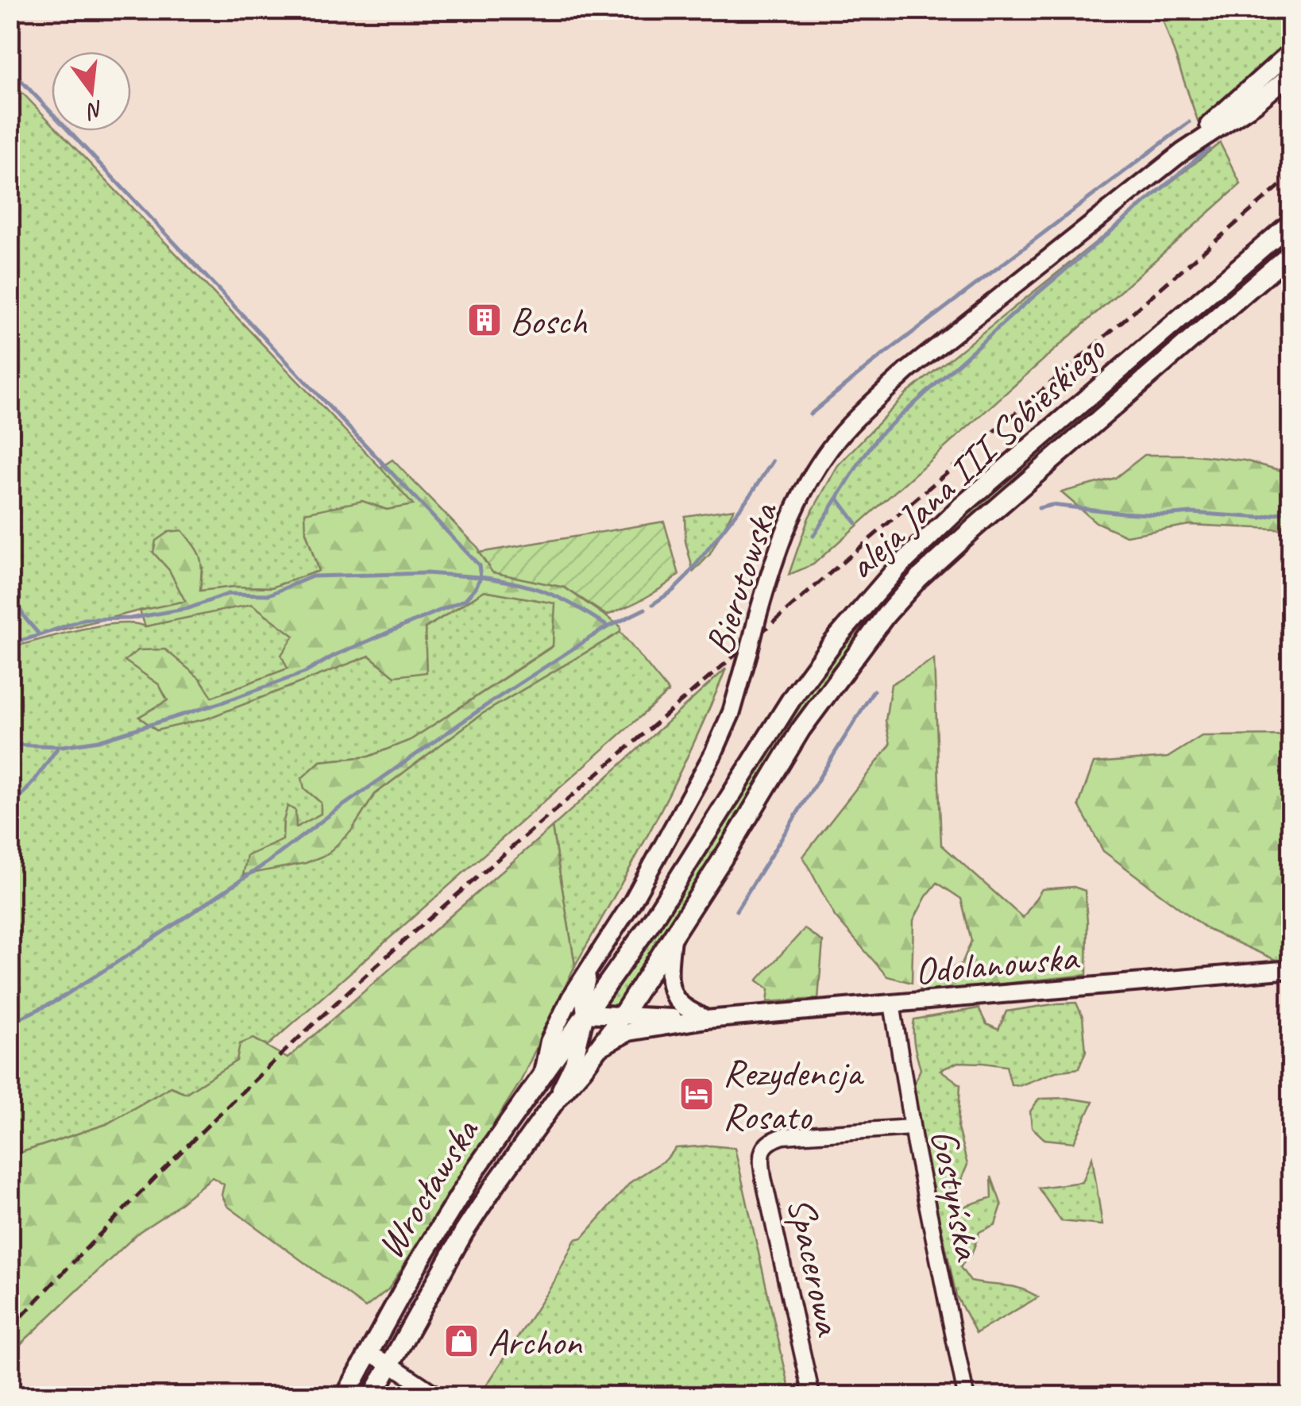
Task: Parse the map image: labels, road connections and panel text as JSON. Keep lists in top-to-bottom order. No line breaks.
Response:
{"streets":{"main road":["aleja Jana III Sobieskiego","Wrocławska"],"street":["Bierutowska","Odolanowska","Gostyńska","Spacerowa"]},"crossings":[["aleja Jana III Sobieskiego","Bierutowska"],["aleja Jana III Sobieskiego","Odolanowska"],["aleja Jana III Sobieskiego","Wrocławska"],["Bierutowska","Odolanowska"],["Bierutowska","Wrocławska"],["Odolanowska","Wrocławska"],["Odolanowska","Gostyńska"],["Gostyńska","Spacerowa"]],"places":{"building":["Bosch"],"hotel":["Rezydencja Rosato"],"shop":["Archon"]},"north":"bottom"}
